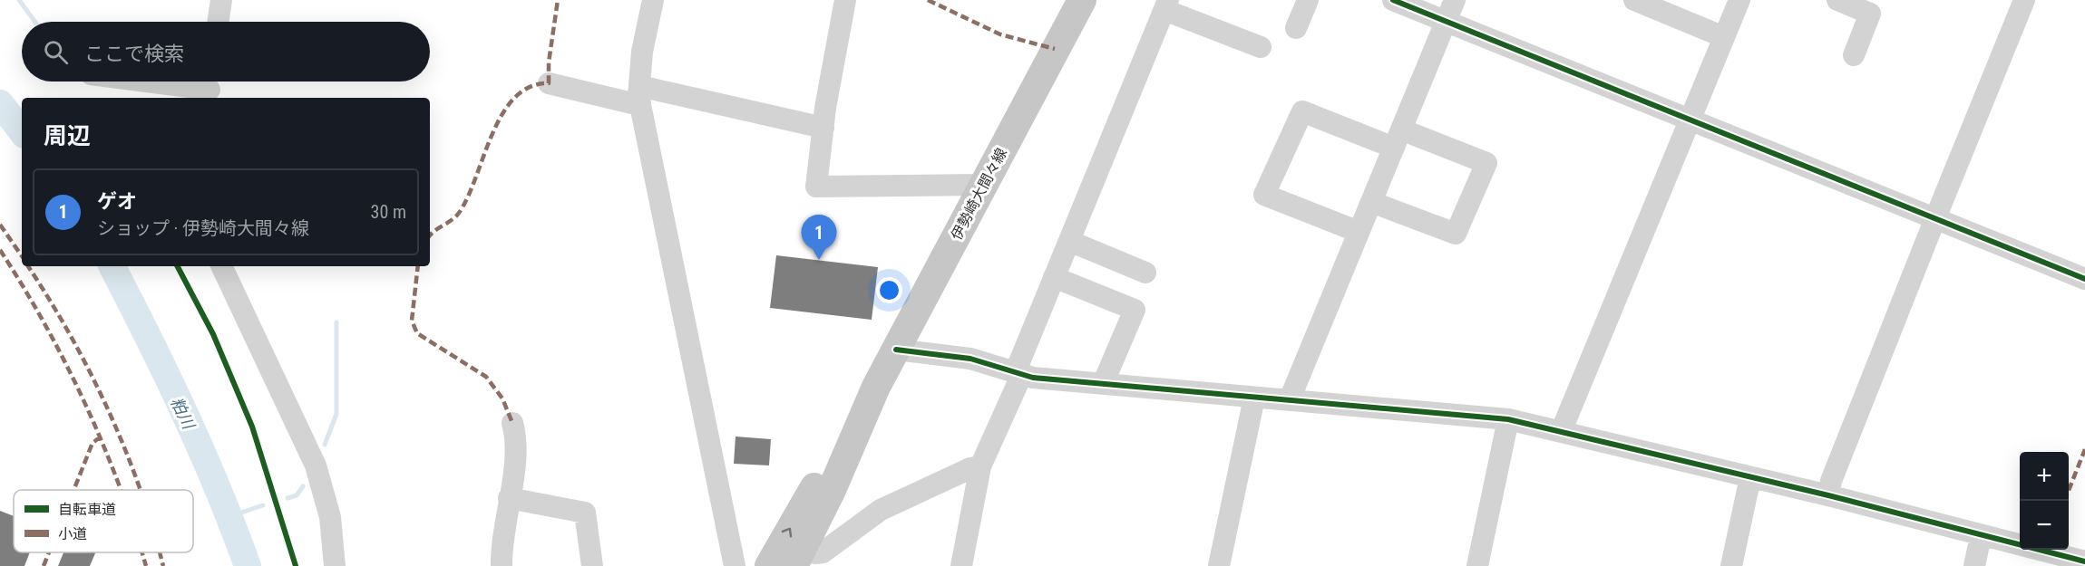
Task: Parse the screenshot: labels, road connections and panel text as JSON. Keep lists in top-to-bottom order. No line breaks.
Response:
{"streets":{"main road":["伊勢崎大間々線"]},"water":["粕川"],"legend":["自転車道","小道"],"page":{"search":"ここで検索","heading":"周辺","list":[{"mark":"1","name":"ゲオ","note":"ショップ · 伊勢崎大間々線","value":"30 m"}],"pins":"1","map_buttons":["+","−"]}}
